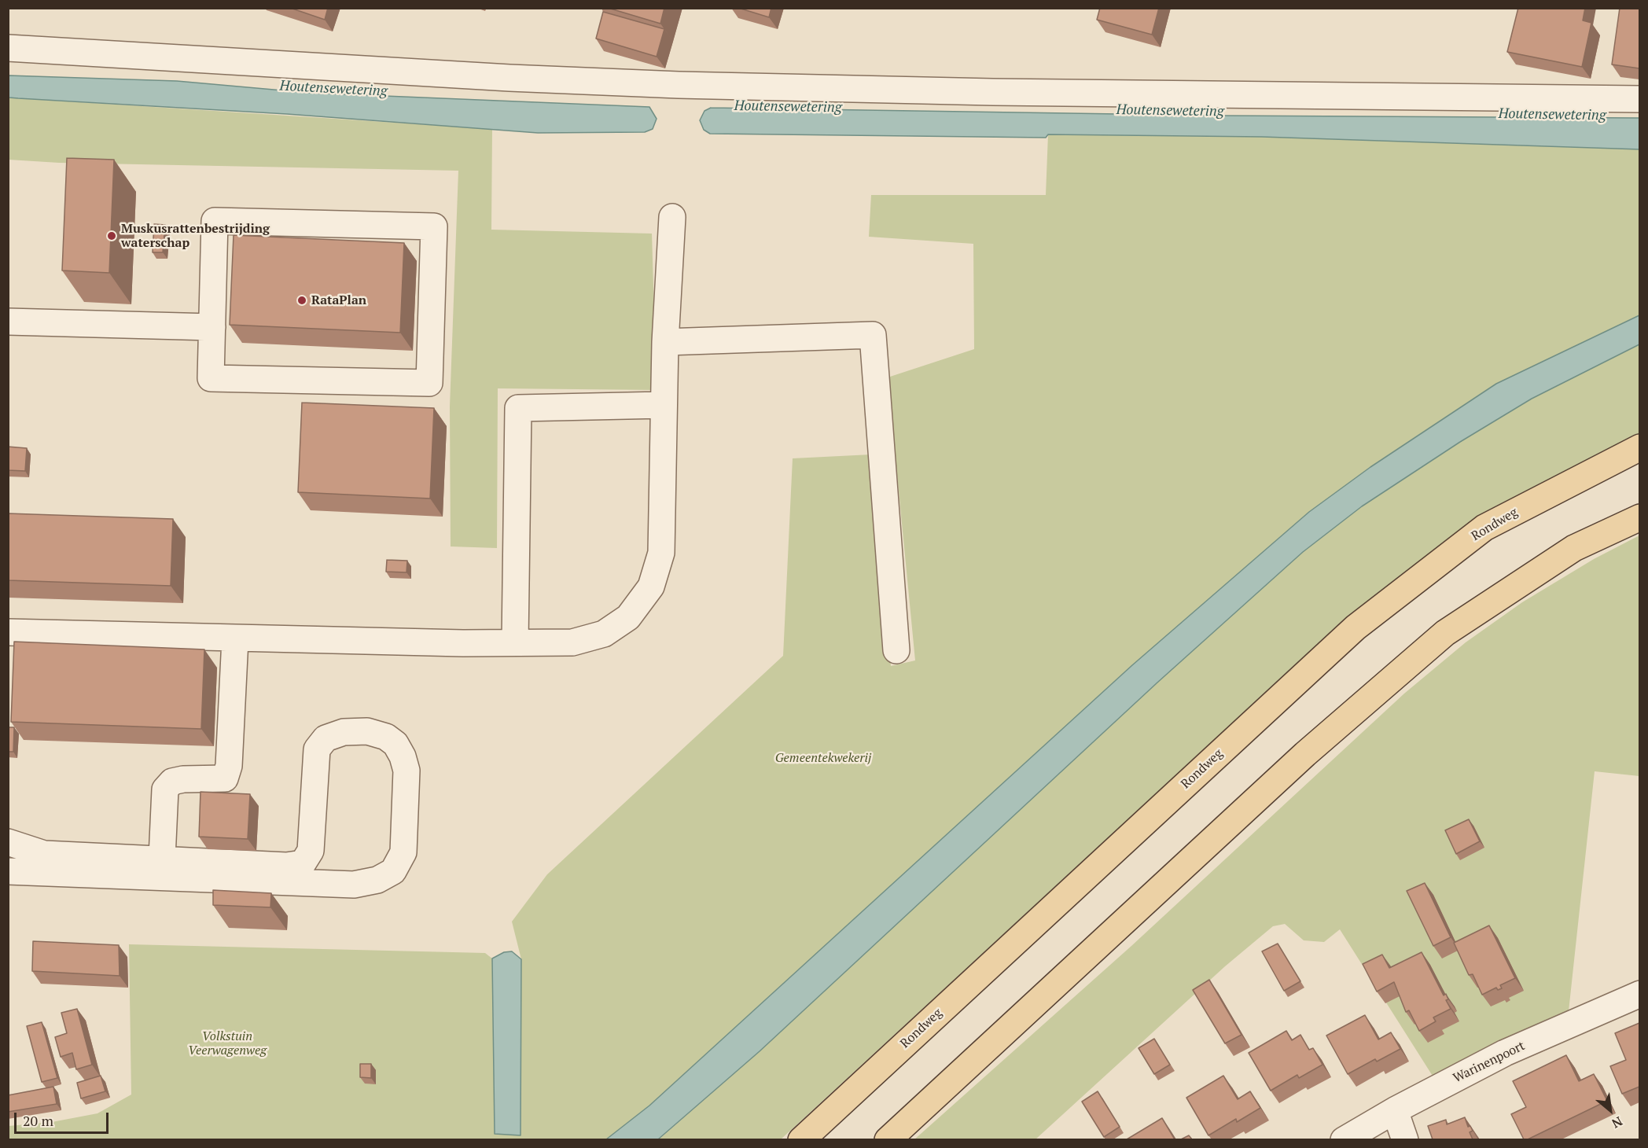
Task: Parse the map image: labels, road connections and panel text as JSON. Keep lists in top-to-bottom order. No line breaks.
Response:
{"streets":{"main road":["Rondweg"],"street":["Warinenpoort"]},"water":["Houtensewetering"],"parks":["Gemeentekwekerij","Volkstuin Veerwagenweg"],"places":["Muskusrattenbestrijding waterschap","RataPlan"],"scale_bar":"20 m","north":"bottom right"}
